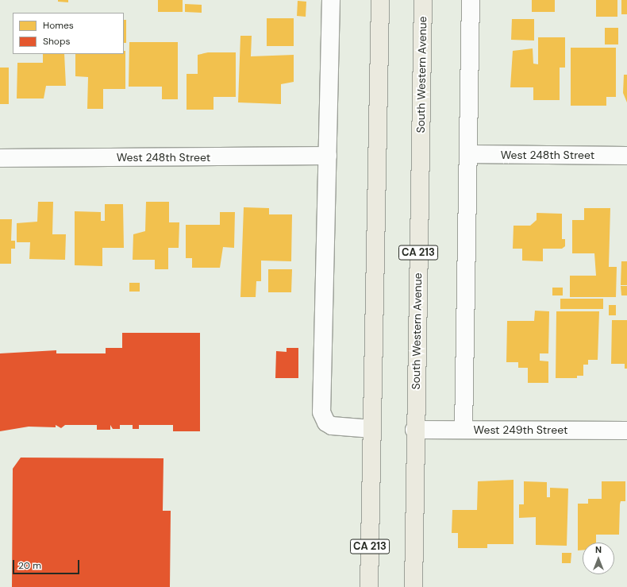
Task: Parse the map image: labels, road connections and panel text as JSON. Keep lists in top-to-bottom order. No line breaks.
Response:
{"streets":{"main road":["South Western Avenue","CA 213"],"street":["West 248th Street","West 249th Street"]},"crossings":[["South Western Avenue","West 249th Street"]],"legend":["Homes","Shops"],"scale_bar":"20 m","north":"top"}
